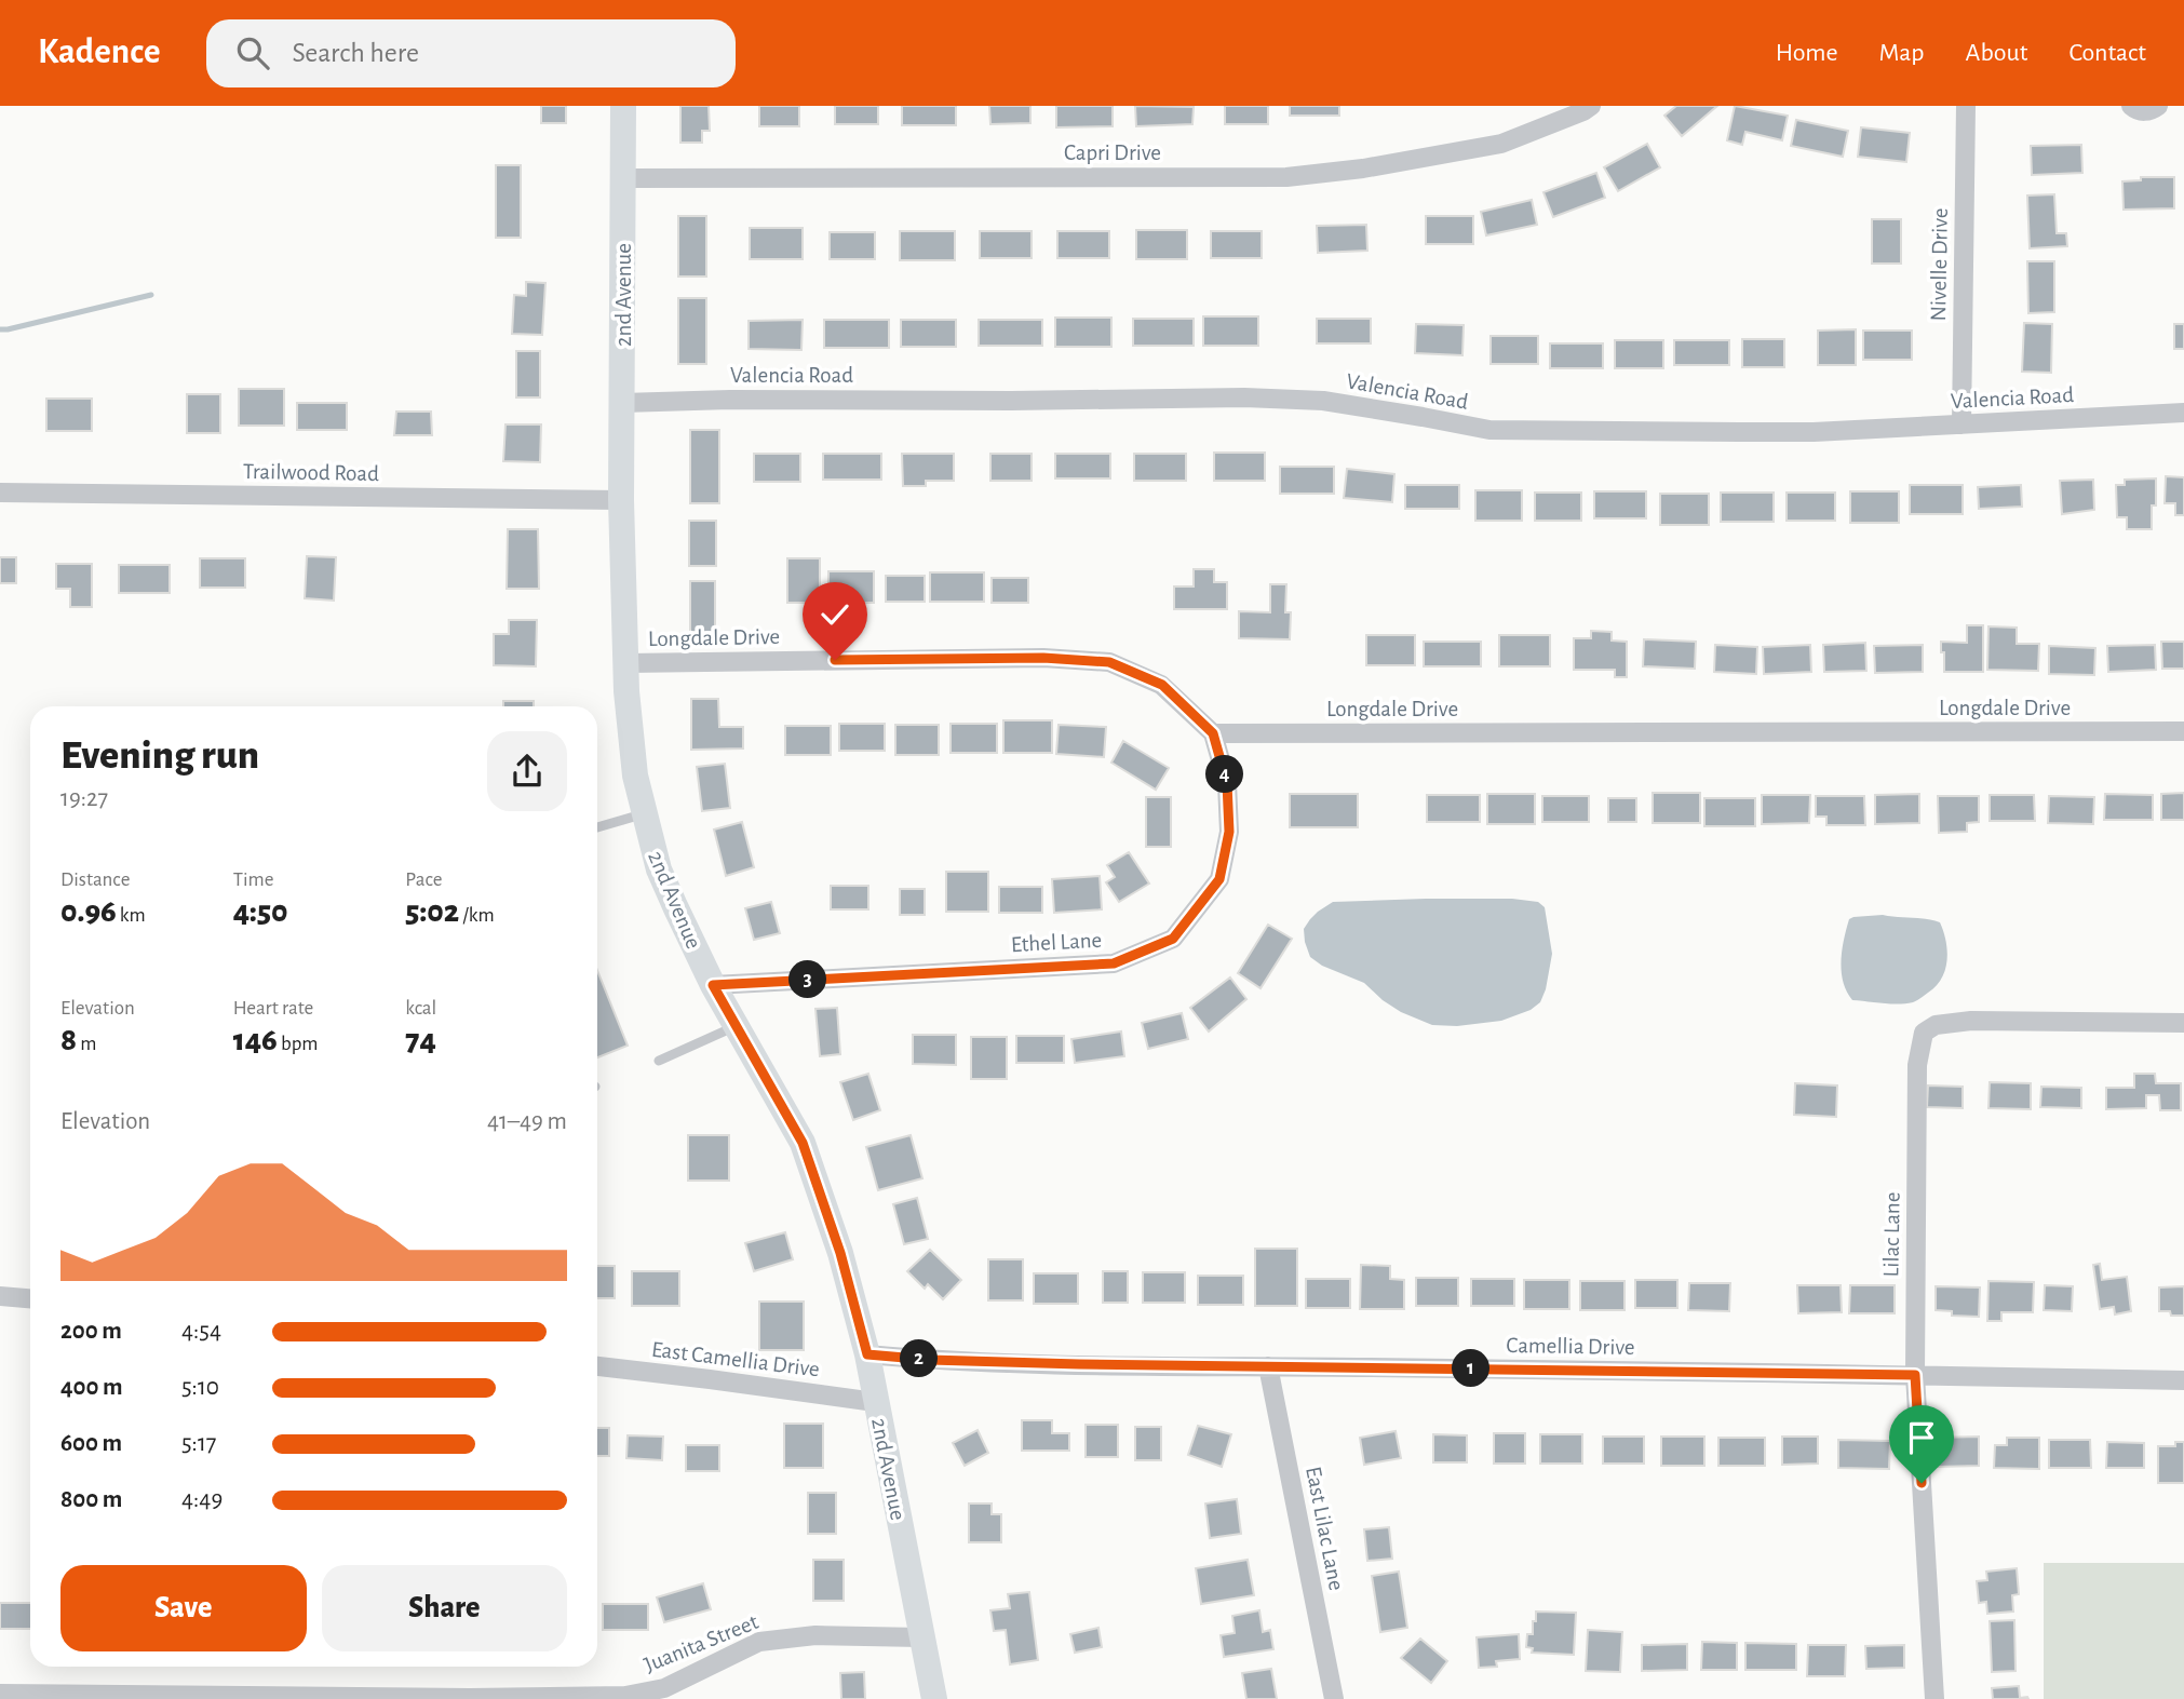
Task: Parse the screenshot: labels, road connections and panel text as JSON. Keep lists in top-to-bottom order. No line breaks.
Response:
{"streets":{"street":["Capri Drive","Nivelle Drive","2nd Avenue","Valencia Road","Trailwood Road","Longdale Drive","Ethel Lane","Lilac Lane","Camellia Drive","East Camellia Drive","East Lilac Lane","Juanita Street"]},"crossings":[["Capri Drive","2nd Avenue"],["Nivelle Drive","Valencia Road"],["2nd Avenue","Valencia Road"],["2nd Avenue","Trailwood Road"],["2nd Avenue","Longdale Drive"],["2nd Avenue","Ethel Lane"],["2nd Avenue","Camellia Drive"],["2nd Avenue","East Camellia Drive"],["2nd Avenue","Juanita Street"],["Longdale Drive","Ethel Lane"],["Lilac Lane","Camellia Drive"],["Camellia Drive","East Lilac Lane"]],"page":{"header":"Kadence","search":"Search here","nav":["Home","Map","About","Contact"],"heading":["Evening run","19:27"],"pins":["4","3","2","1"],"stats":[["Distance","0.96 km"],["Time","4:50"],["Pace","5:02 /km"],["Elevation","8 m"],["Heart rate","146 bpm"],["kcal","74"]],"chart":["Elevation","41–49 m"],"list":[{"name":"200 m","note":"4:54"},{"name":"400 m","note":"5:10"},{"name":"600 m","note":"5:17"},{"name":"800 m","note":"4:49"}],"buttons":["Save","Share"]}}
